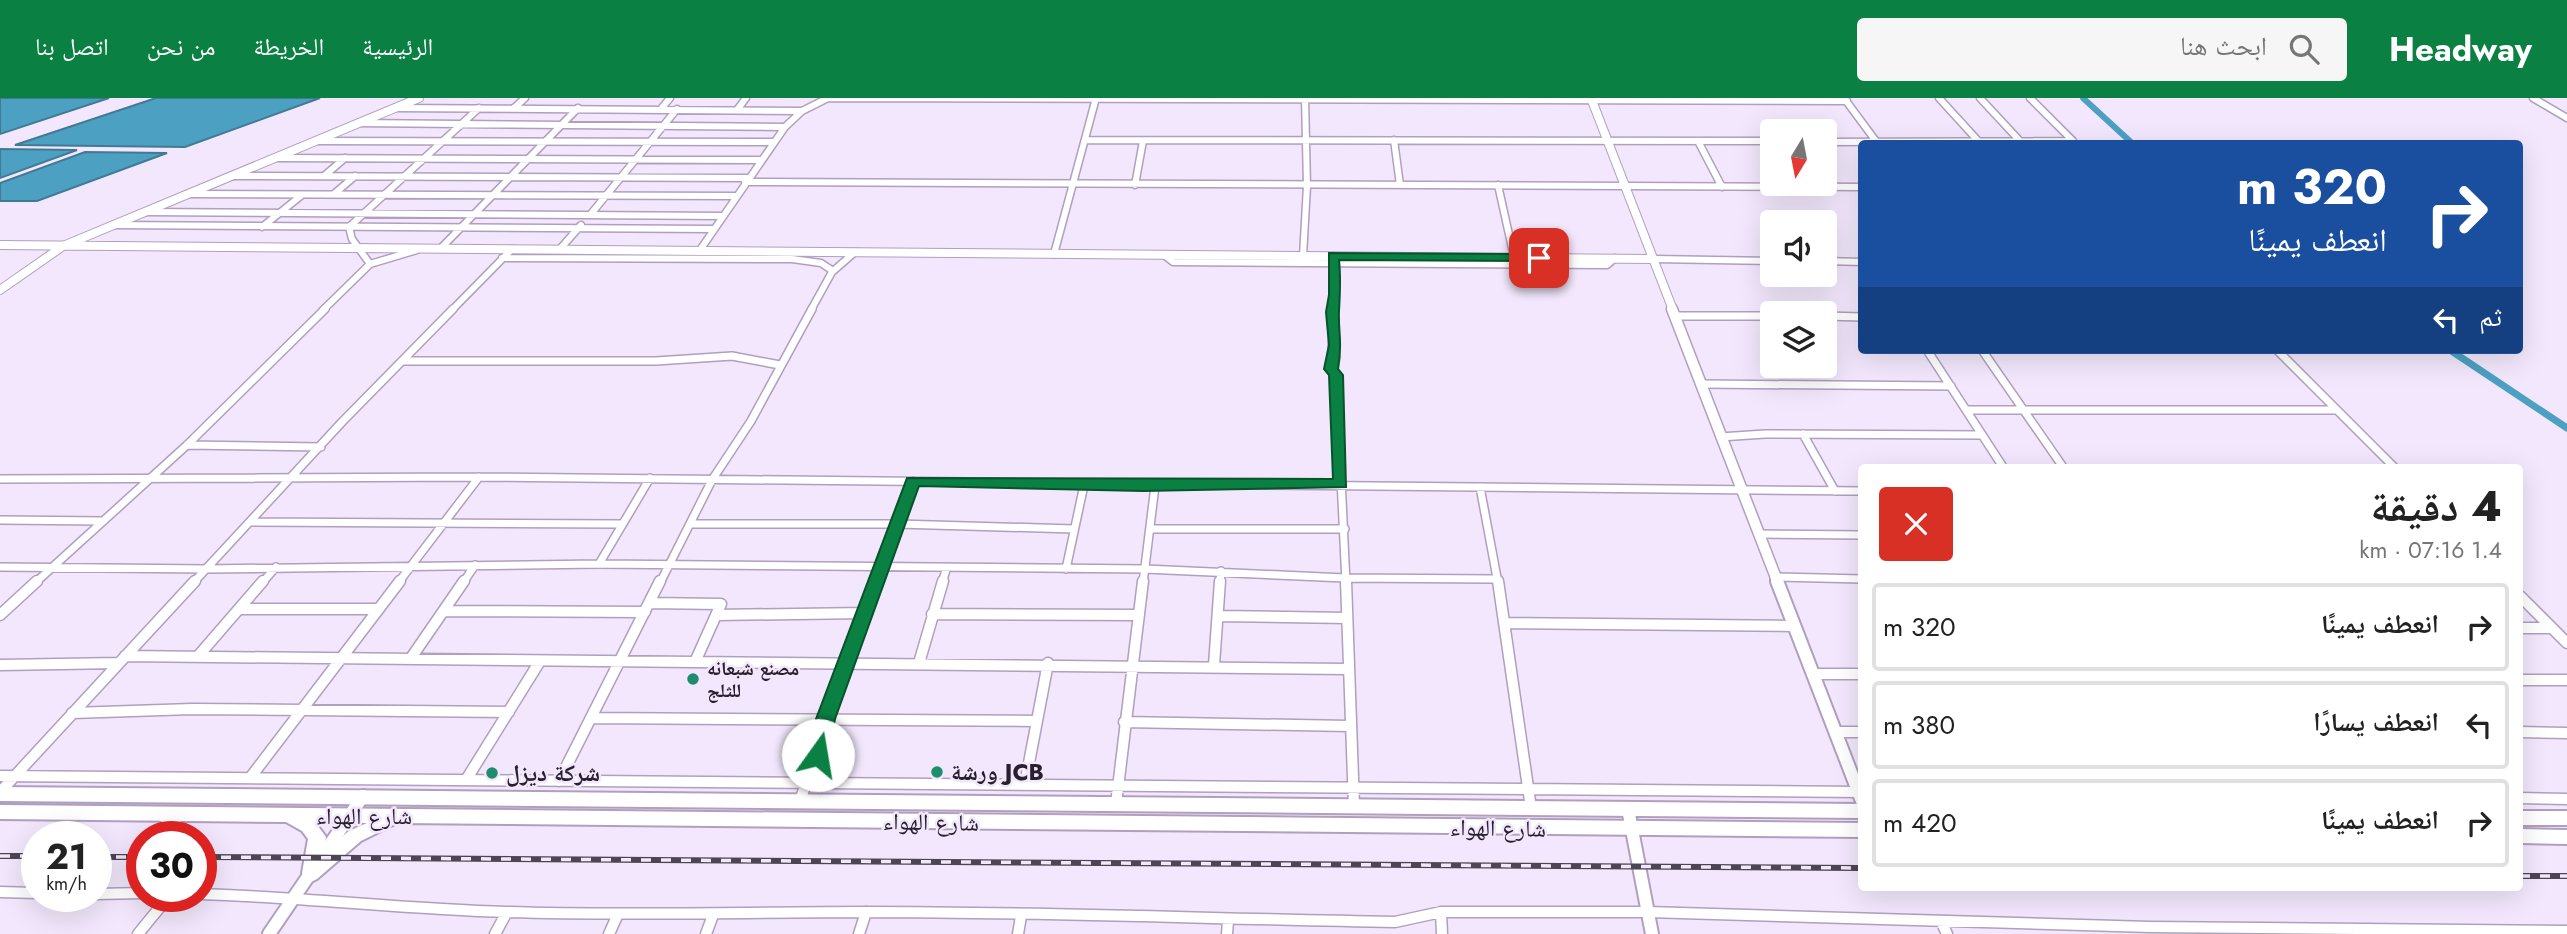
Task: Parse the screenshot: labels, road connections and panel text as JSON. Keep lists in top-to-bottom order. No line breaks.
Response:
{"streets":{"highway":["شارع الهواء"]},"places":["مصنع شبعانه للثلج","ورشة JCB","شركة ديزل"],"north":"bottom","page":{"header":"Headway","search":"ابحث هنا","nav":["الرئيسية","الخريطة","من نحن","اتصل بنا"],"turn":["320 m","انعطف يمينًا"],"then":"ثم","heading":["4 دقيقة","1.4 km · 07:16"],"list":[{"name":"انعطف يمينًا","value":"320 m"},{"name":"انعطف يسارًا","value":"380 m"},{"name":"انعطف يمينًا","value":"420 m"}],"speed":"21 km/h","limit":"30"}}
